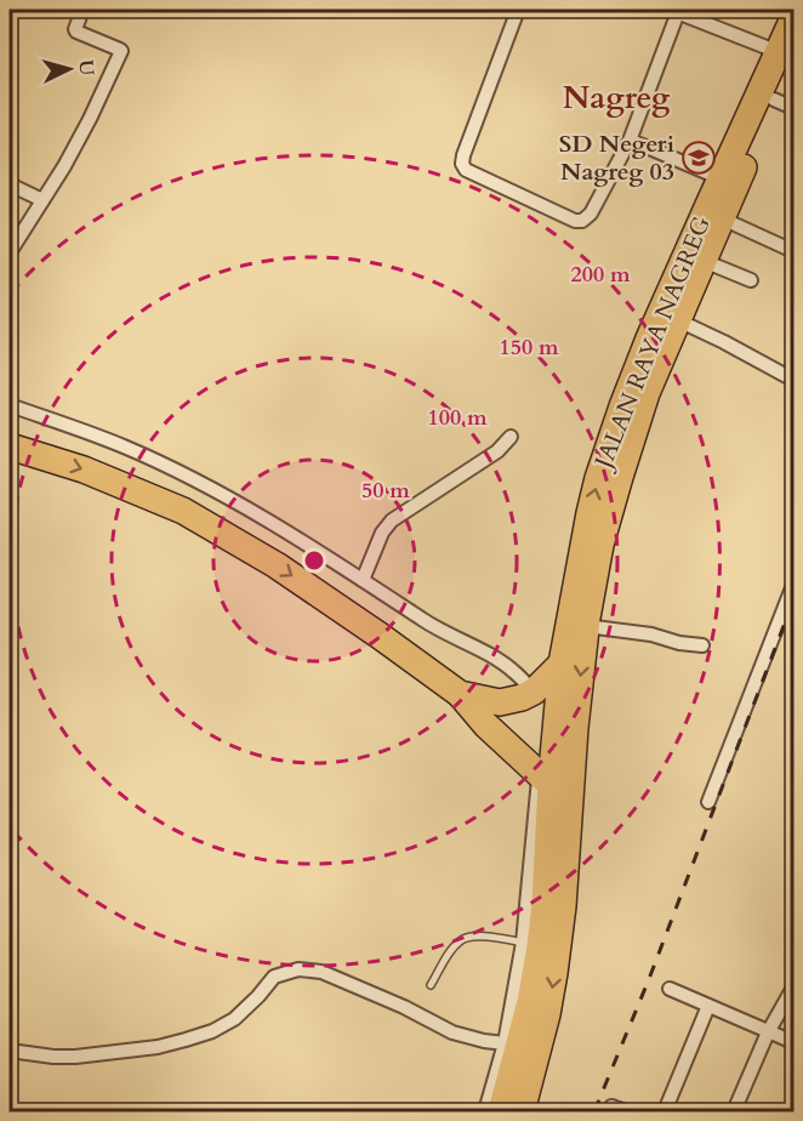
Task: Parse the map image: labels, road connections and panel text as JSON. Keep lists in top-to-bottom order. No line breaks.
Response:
{"streets":{"highway":["JALAN RAYA NAGREG"]},"districts":["Nagreg"],"places":{"school or university":["SD Negeri Nagreg 03"]},"north":"right","rings":["200 m","150 m","100 m","50 m"]}
